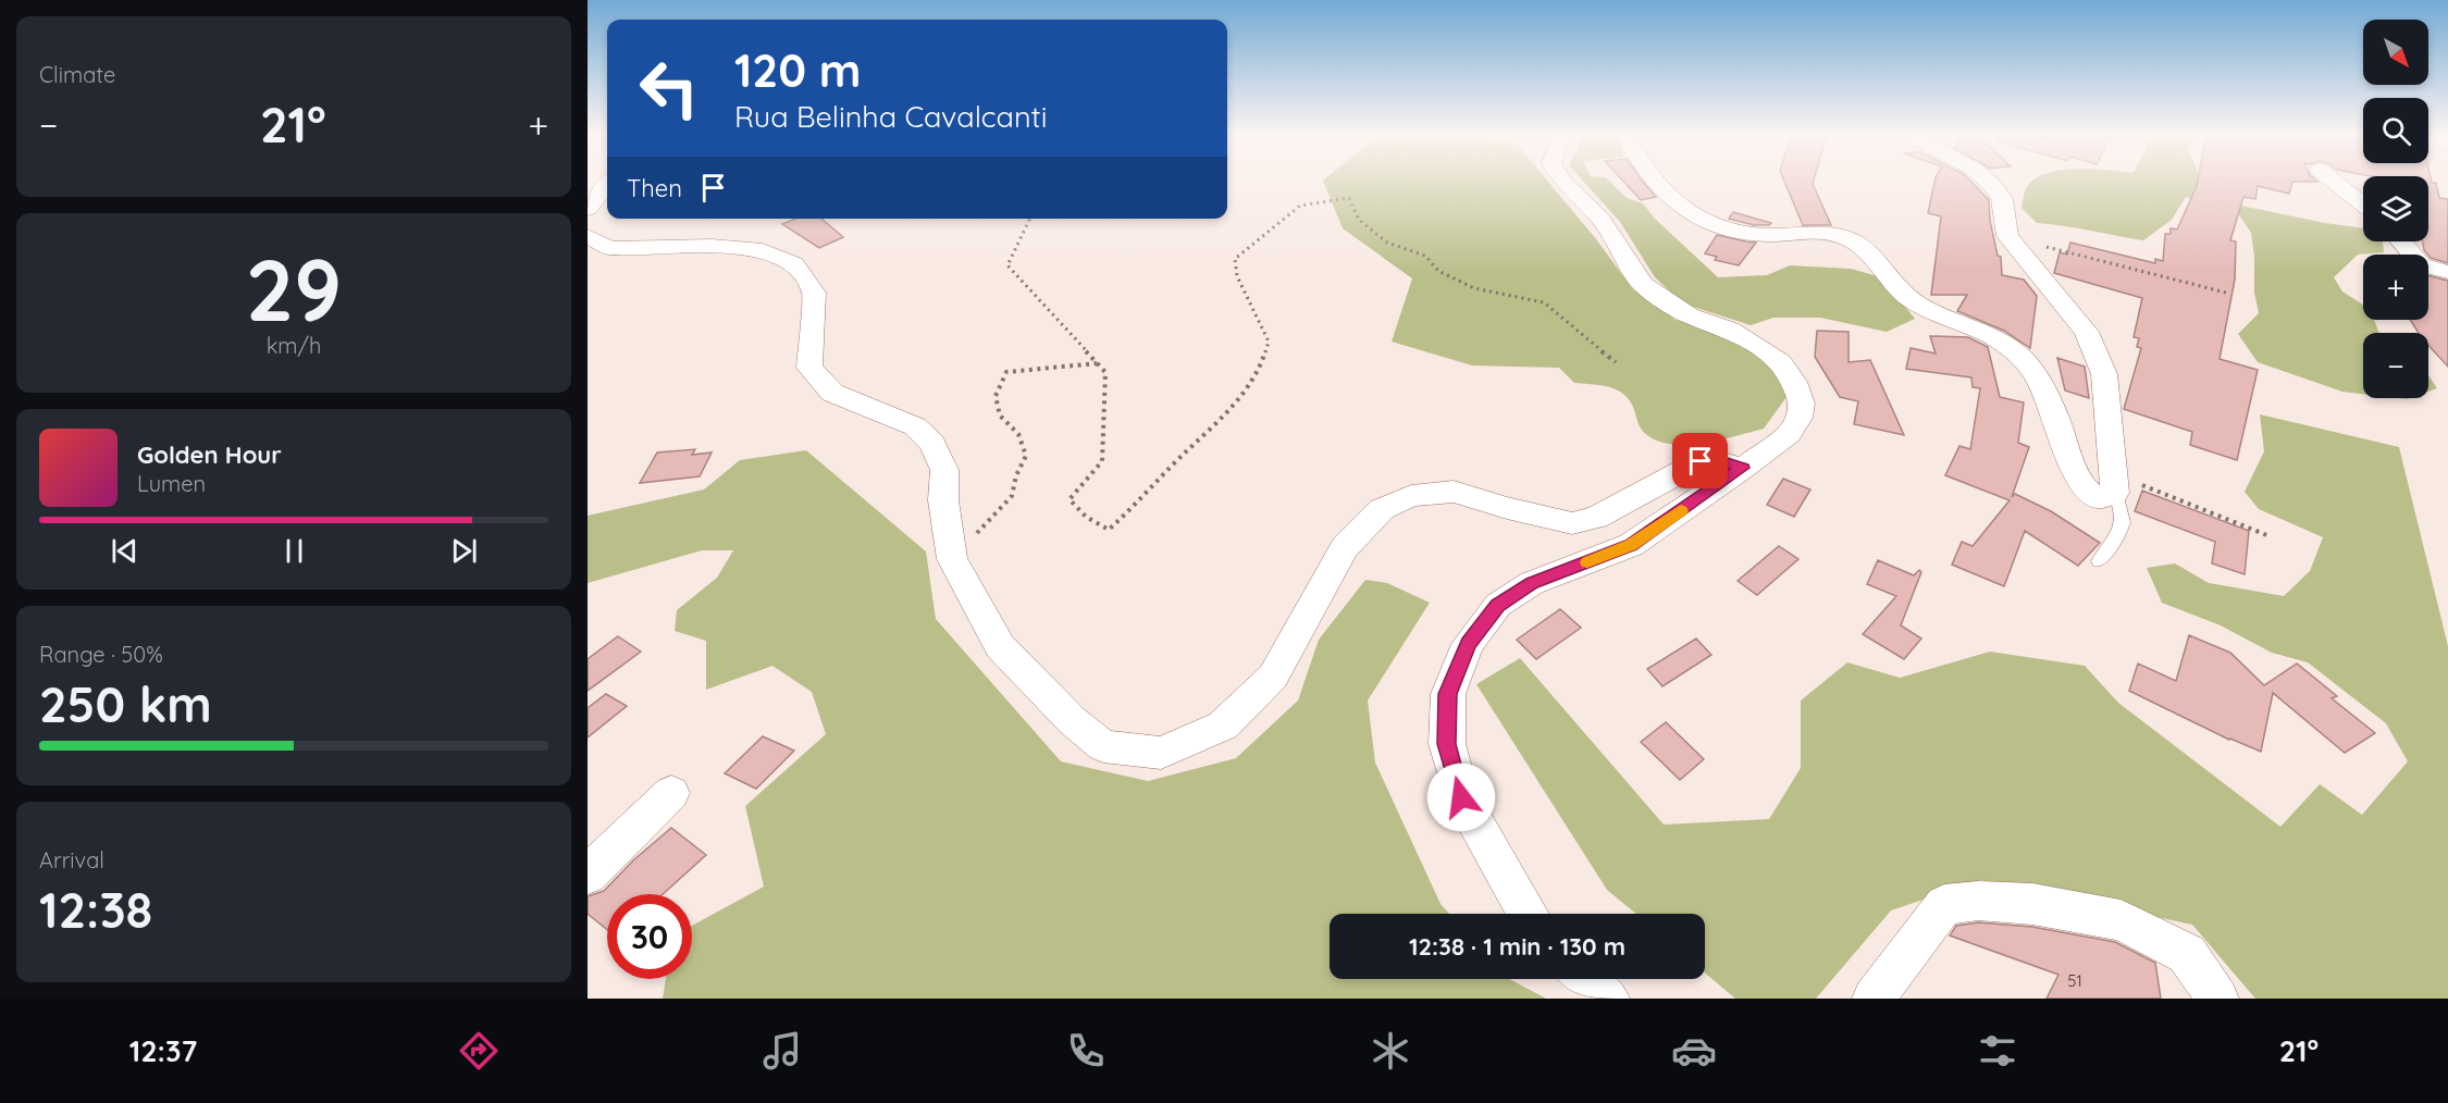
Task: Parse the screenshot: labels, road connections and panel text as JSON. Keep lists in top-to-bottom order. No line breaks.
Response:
{"house_numbers":["51"],"north":"bottom right","page":{"tile":["Climate",["29","km/h"],["Range · 50%","250 km"],["Arrival","12:38"]],"map_buttons":["+","−"],"turn":["120 m","Rua Belinha Cavalcanti"],"heat":["−","21°","+"],"then":"Then","song":["Golden Hour","Lumen"],"limit":"30","trip":"12:38 · 1 min · 130 m","tabs":["12:37","21°"]}}
